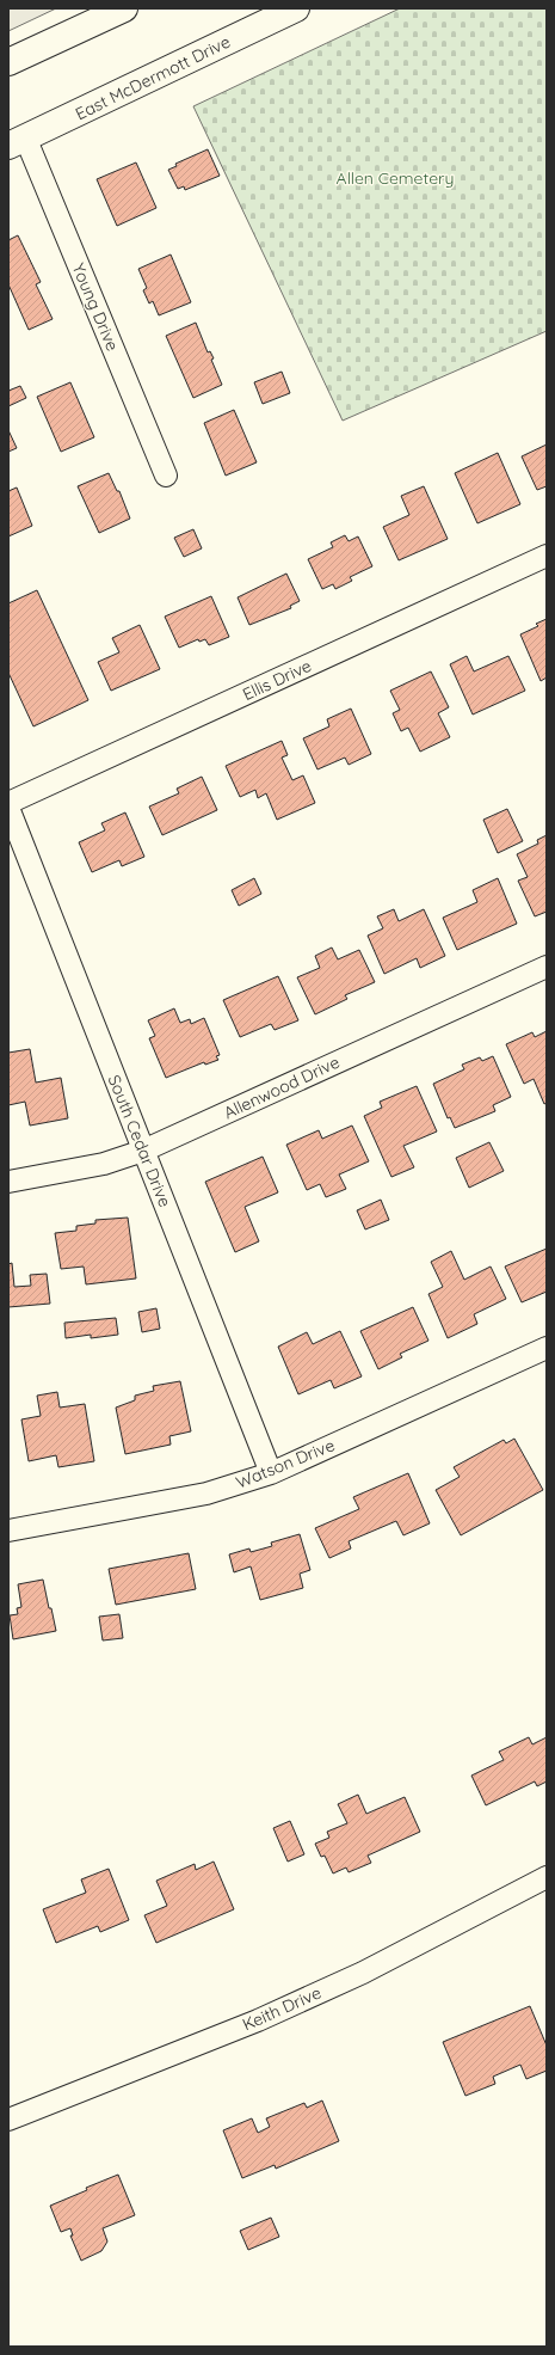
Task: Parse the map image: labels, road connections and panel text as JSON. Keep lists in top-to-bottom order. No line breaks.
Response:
{"streets":{"main road":["East McDermott Drive"],"street":["Young Drive","Ellis Drive","Allenwood Drive","South Cedar Drive","Watson Drive","Keith Drive"]},"crossings":[["East McDermott Drive","Young Drive"],["Allenwood Drive","South Cedar Drive"],["South Cedar Drive","Watson Drive"]],"parks":["Allen Cemetery"]}
